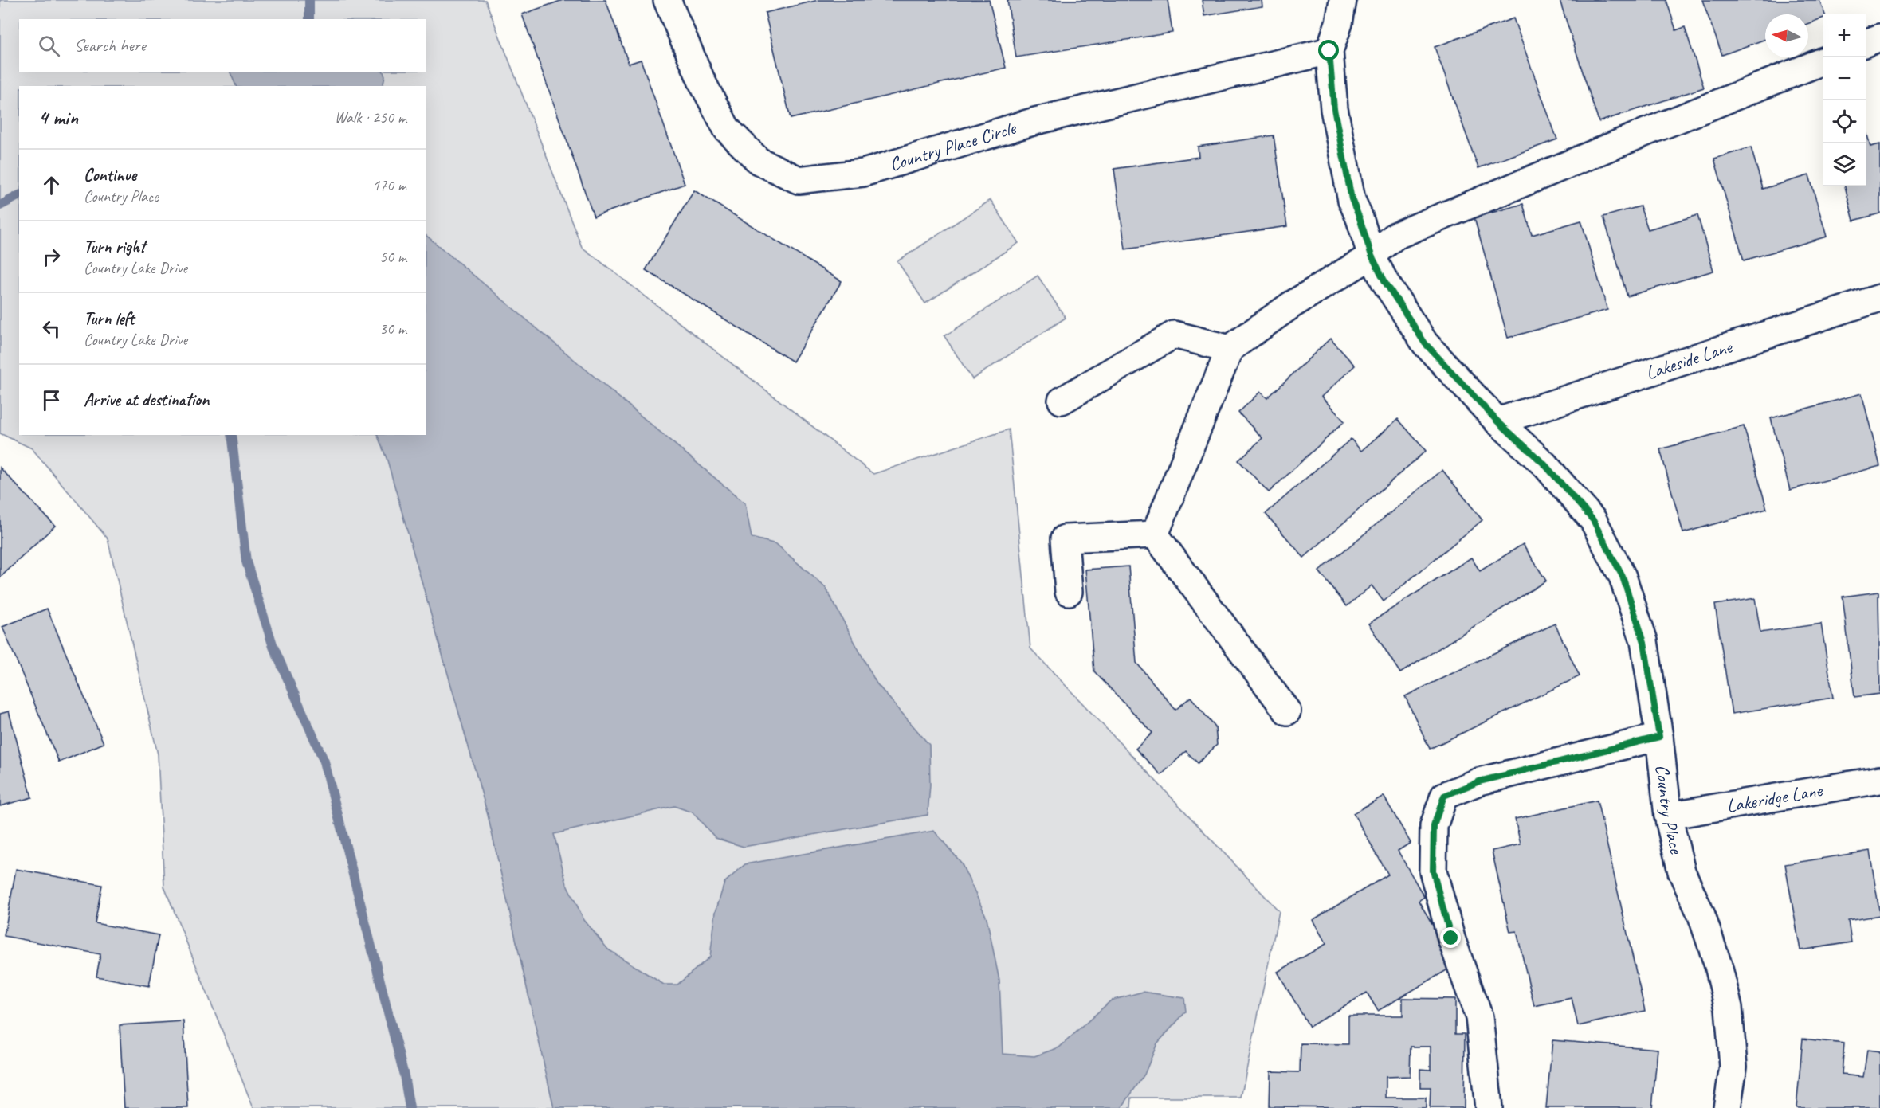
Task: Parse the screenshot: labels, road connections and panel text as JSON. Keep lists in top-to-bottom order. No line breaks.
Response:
{"streets":{"street":["Country Place Circle","Lakeside Lane","Lakeridge Lane","Country Place"]},"crossings":[["Country Place Circle","Country Place"],["Lakeside Lane","Country Place"],["Lakeridge Lane","Country Place"]],"north":"left","page":{"map_buttons":["+","−"],"search":"Search here","heading":["4 min","Walk · 250 m"],"list":[["Continue","Country Place","170 m"],["Turn right","Country Lake Drive","50 m"],["Turn left","Country Lake Drive","30 m"],"Arrive at destination"]}}
